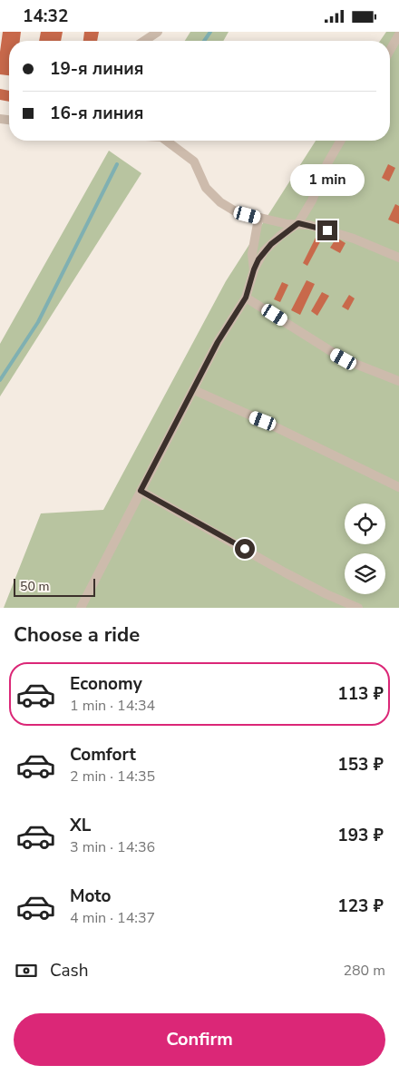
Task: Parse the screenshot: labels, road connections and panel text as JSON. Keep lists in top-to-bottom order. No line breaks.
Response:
{"scale_bar":"50 m","page":{"status":"14:32","banner":["19-я линия","16-я линия"],"bubble":"1 min","scale":"50 m","heading":"Choose a ride","list":[{"name":"Economy","note":"1 min · 14:34","value":"113 ₽"},{"name":"Comfort","note":"2 min · 14:35","value":"153 ₽"},{"name":"XL","note":"3 min · 14:36","value":"193 ₽"},{"name":"Moto","note":"4 min · 14:37","value":"123 ₽"}],"pay":["Cash","280 m"],"buttons":"Confirm"}}
